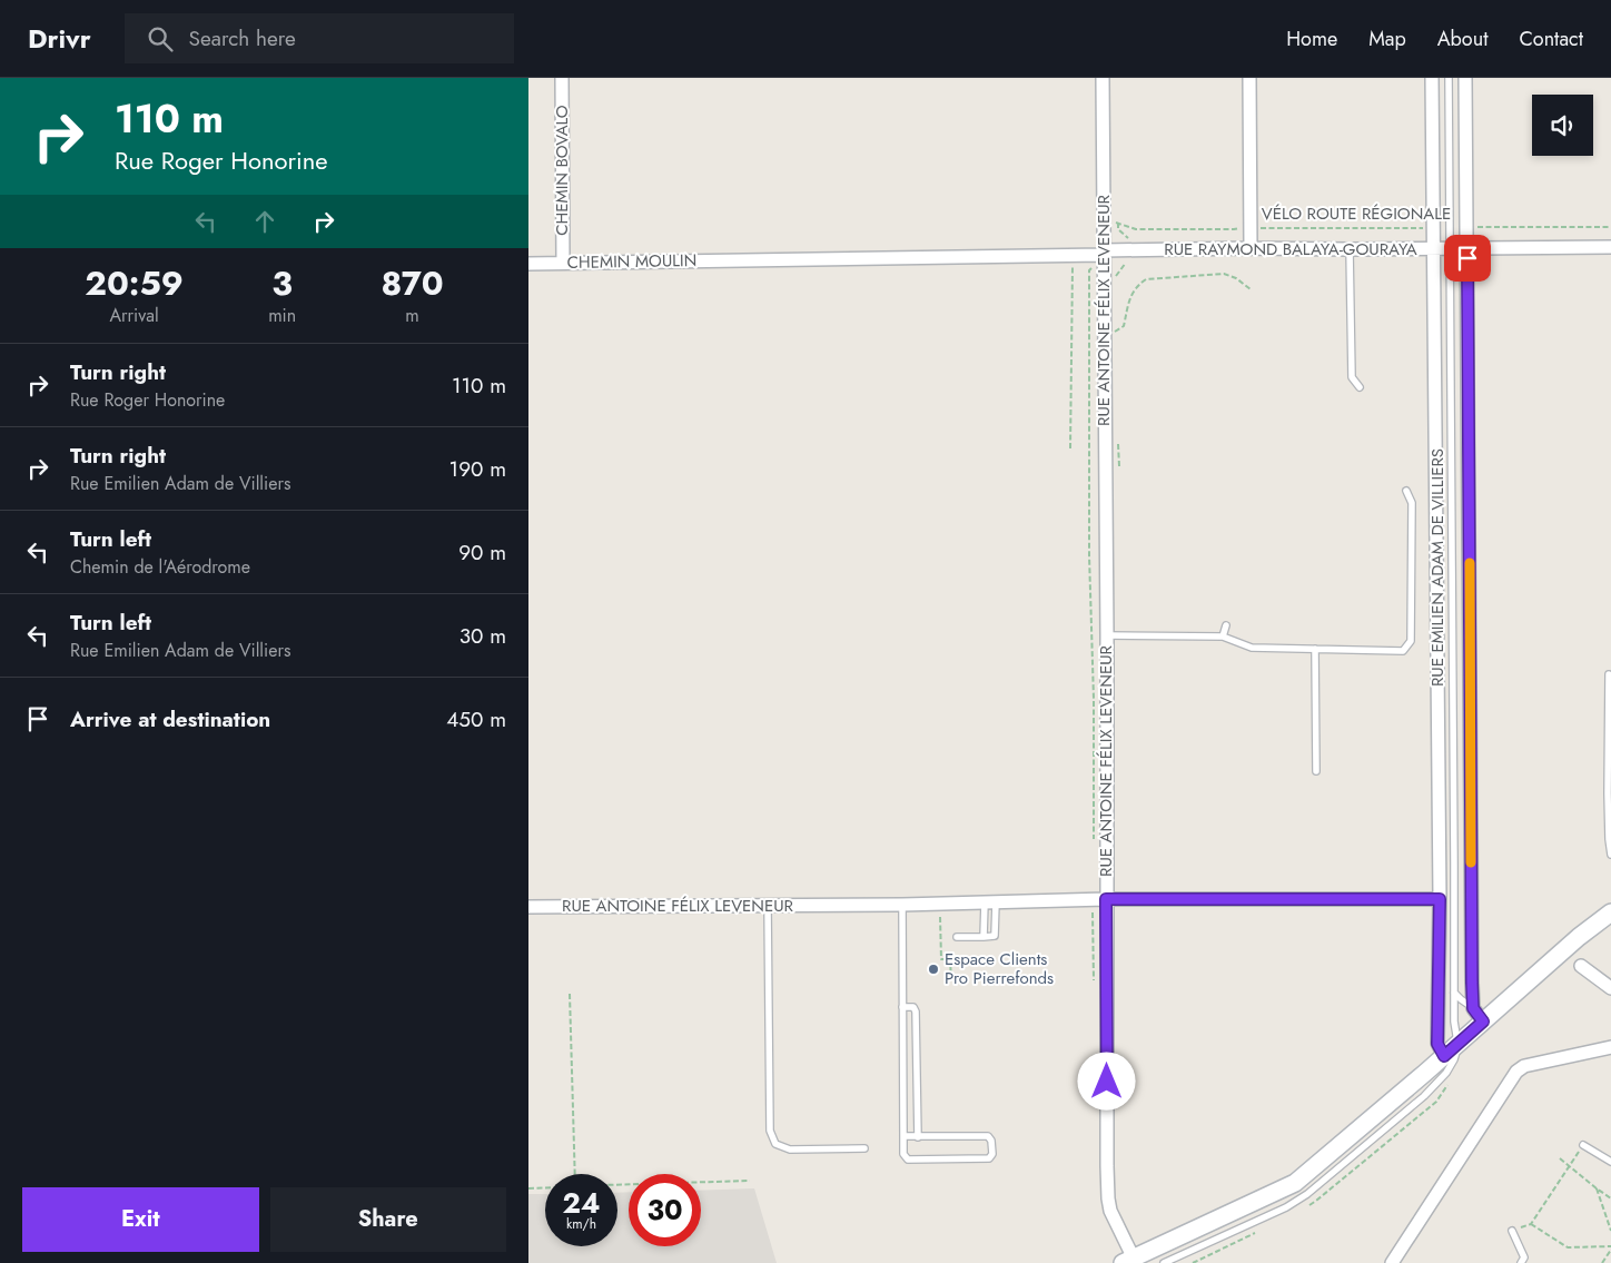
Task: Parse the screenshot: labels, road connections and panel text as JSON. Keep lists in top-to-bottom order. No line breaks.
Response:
{"streets":{"street":["CHEMIN BOVALO","RUE RAYMOND BALAYA-GOURAYA","CHEMIN MOULIN","RUE ANTOINE FÉLIX LEVENEUR","RUE EMILIEN ADAM DE VILLIERS"],"path":["VÉLO ROUTE RÉGIONALE"]},"crossings":[["CHEMIN BOVALO","CHEMIN MOULIN"],["VÉLO ROUTE RÉGIONALE","RUE ANTOINE FÉLIX LEVENEUR"],["VÉLO ROUTE RÉGIONALE","RUE EMILIEN ADAM DE VILLIERS"],["RUE RAYMOND BALAYA-GOURAYA","CHEMIN MOULIN"],["RUE RAYMOND BALAYA-GOURAYA","RUE ANTOINE FÉLIX LEVENEUR"],["RUE RAYMOND BALAYA-GOURAYA","RUE EMILIEN ADAM DE VILLIERS"]],"places":["Espace Clients Pro Pierrefonds"],"page":{"header":"Drivr","search":"Search here","nav":["Home","Map","About","Contact"],"turn":["110 m","Rue Roger Honorine"],"eta":["20:59","Arrival","3","min","870","m"],"list":[{"name":"Turn right","note":"Rue Roger Honorine","value":"110 m"},{"name":"Turn right","note":"Rue Emilien Adam de Villiers","value":"190 m"},{"name":"Turn left","note":"Chemin de l'Aérodrome","value":"90 m"},{"name":"Turn left","note":"Rue Emilien Adam de Villiers","value":"30 m"},{"name":"Arrive at destination","value":"450 m"}],"speed":"24 km/h","limit":"30","buttons":["Exit","Share"]}}
